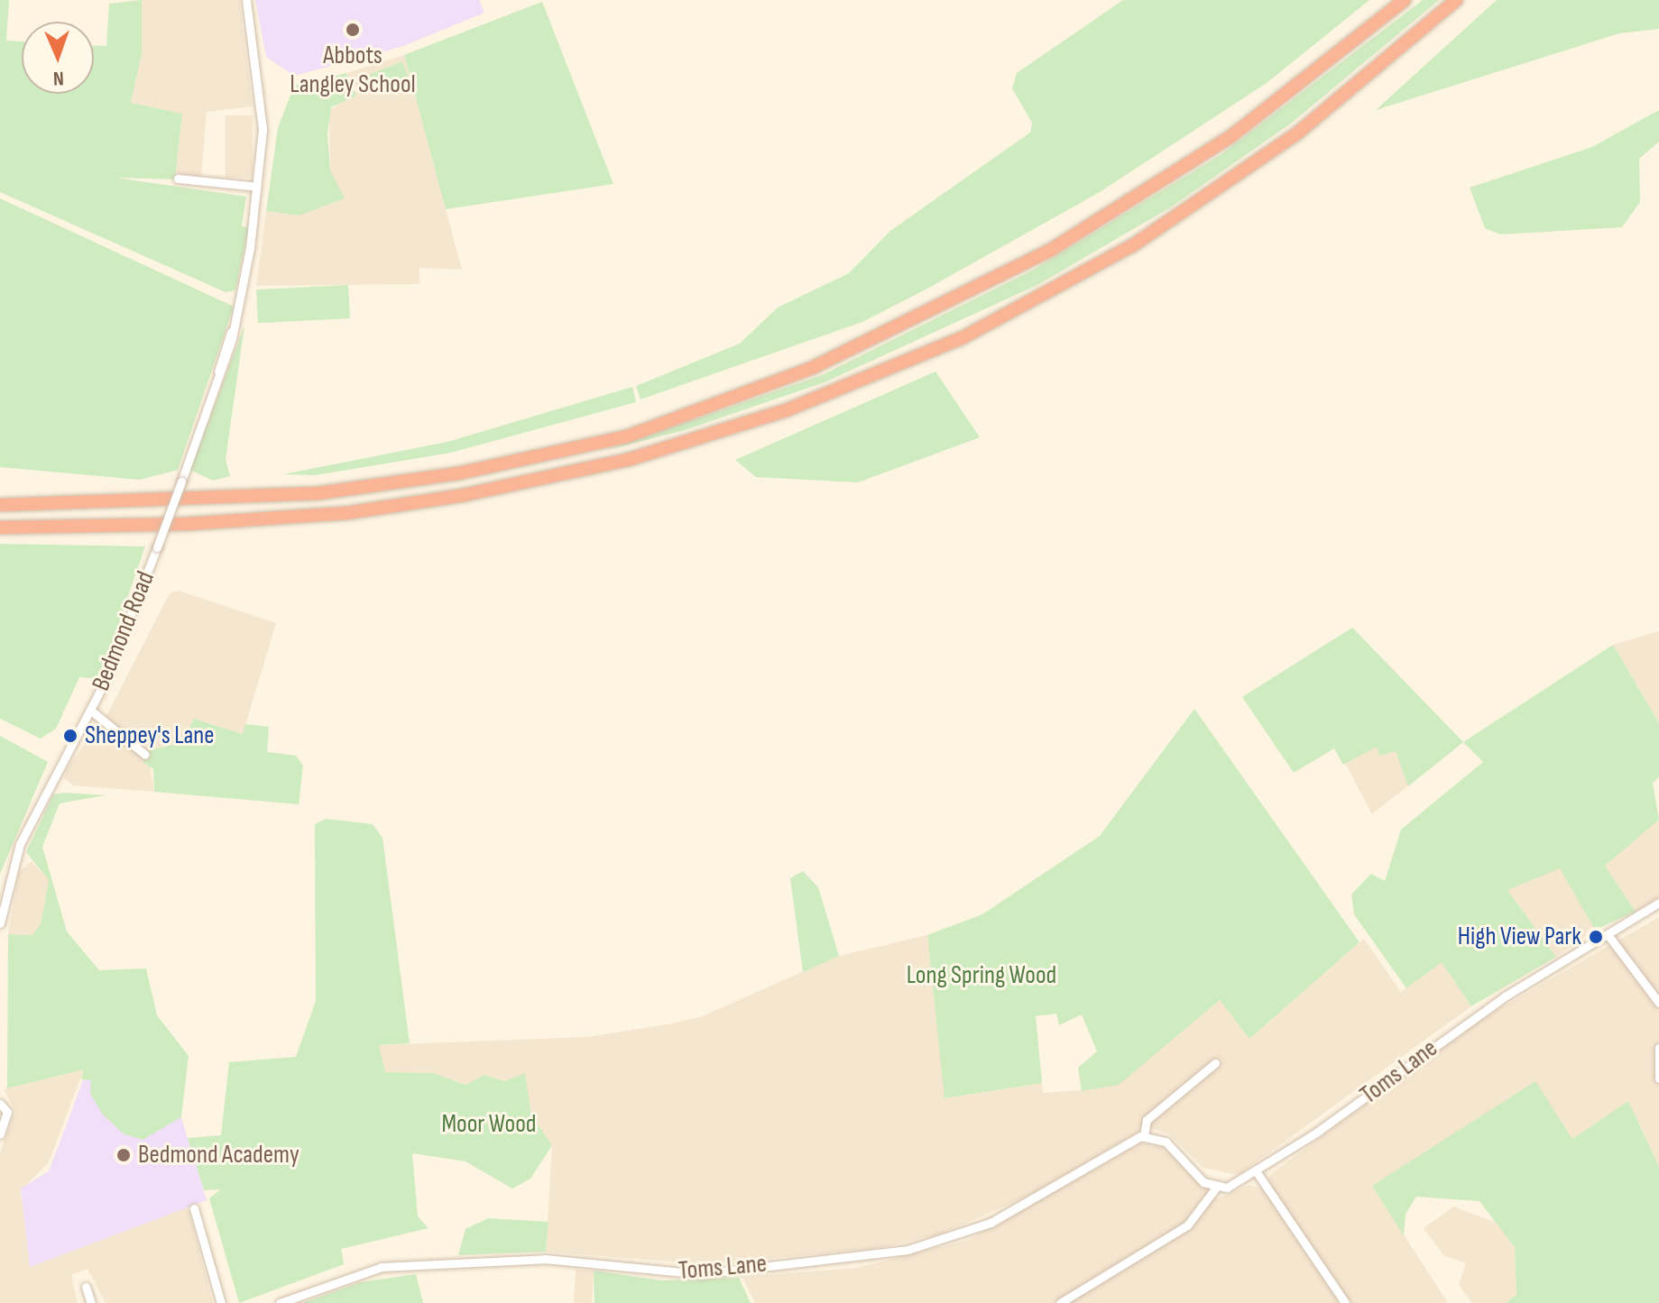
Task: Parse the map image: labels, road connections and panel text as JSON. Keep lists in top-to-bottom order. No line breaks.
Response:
{"streets":{"street":["Bedmond Road","Toms Lane"]},"parks":["Long Spring Wood","Moor Wood"],"places":["Abbots Langley School","Sheppey's Lane","High View Park","Bedmond Academy"],"north":"bottom"}
